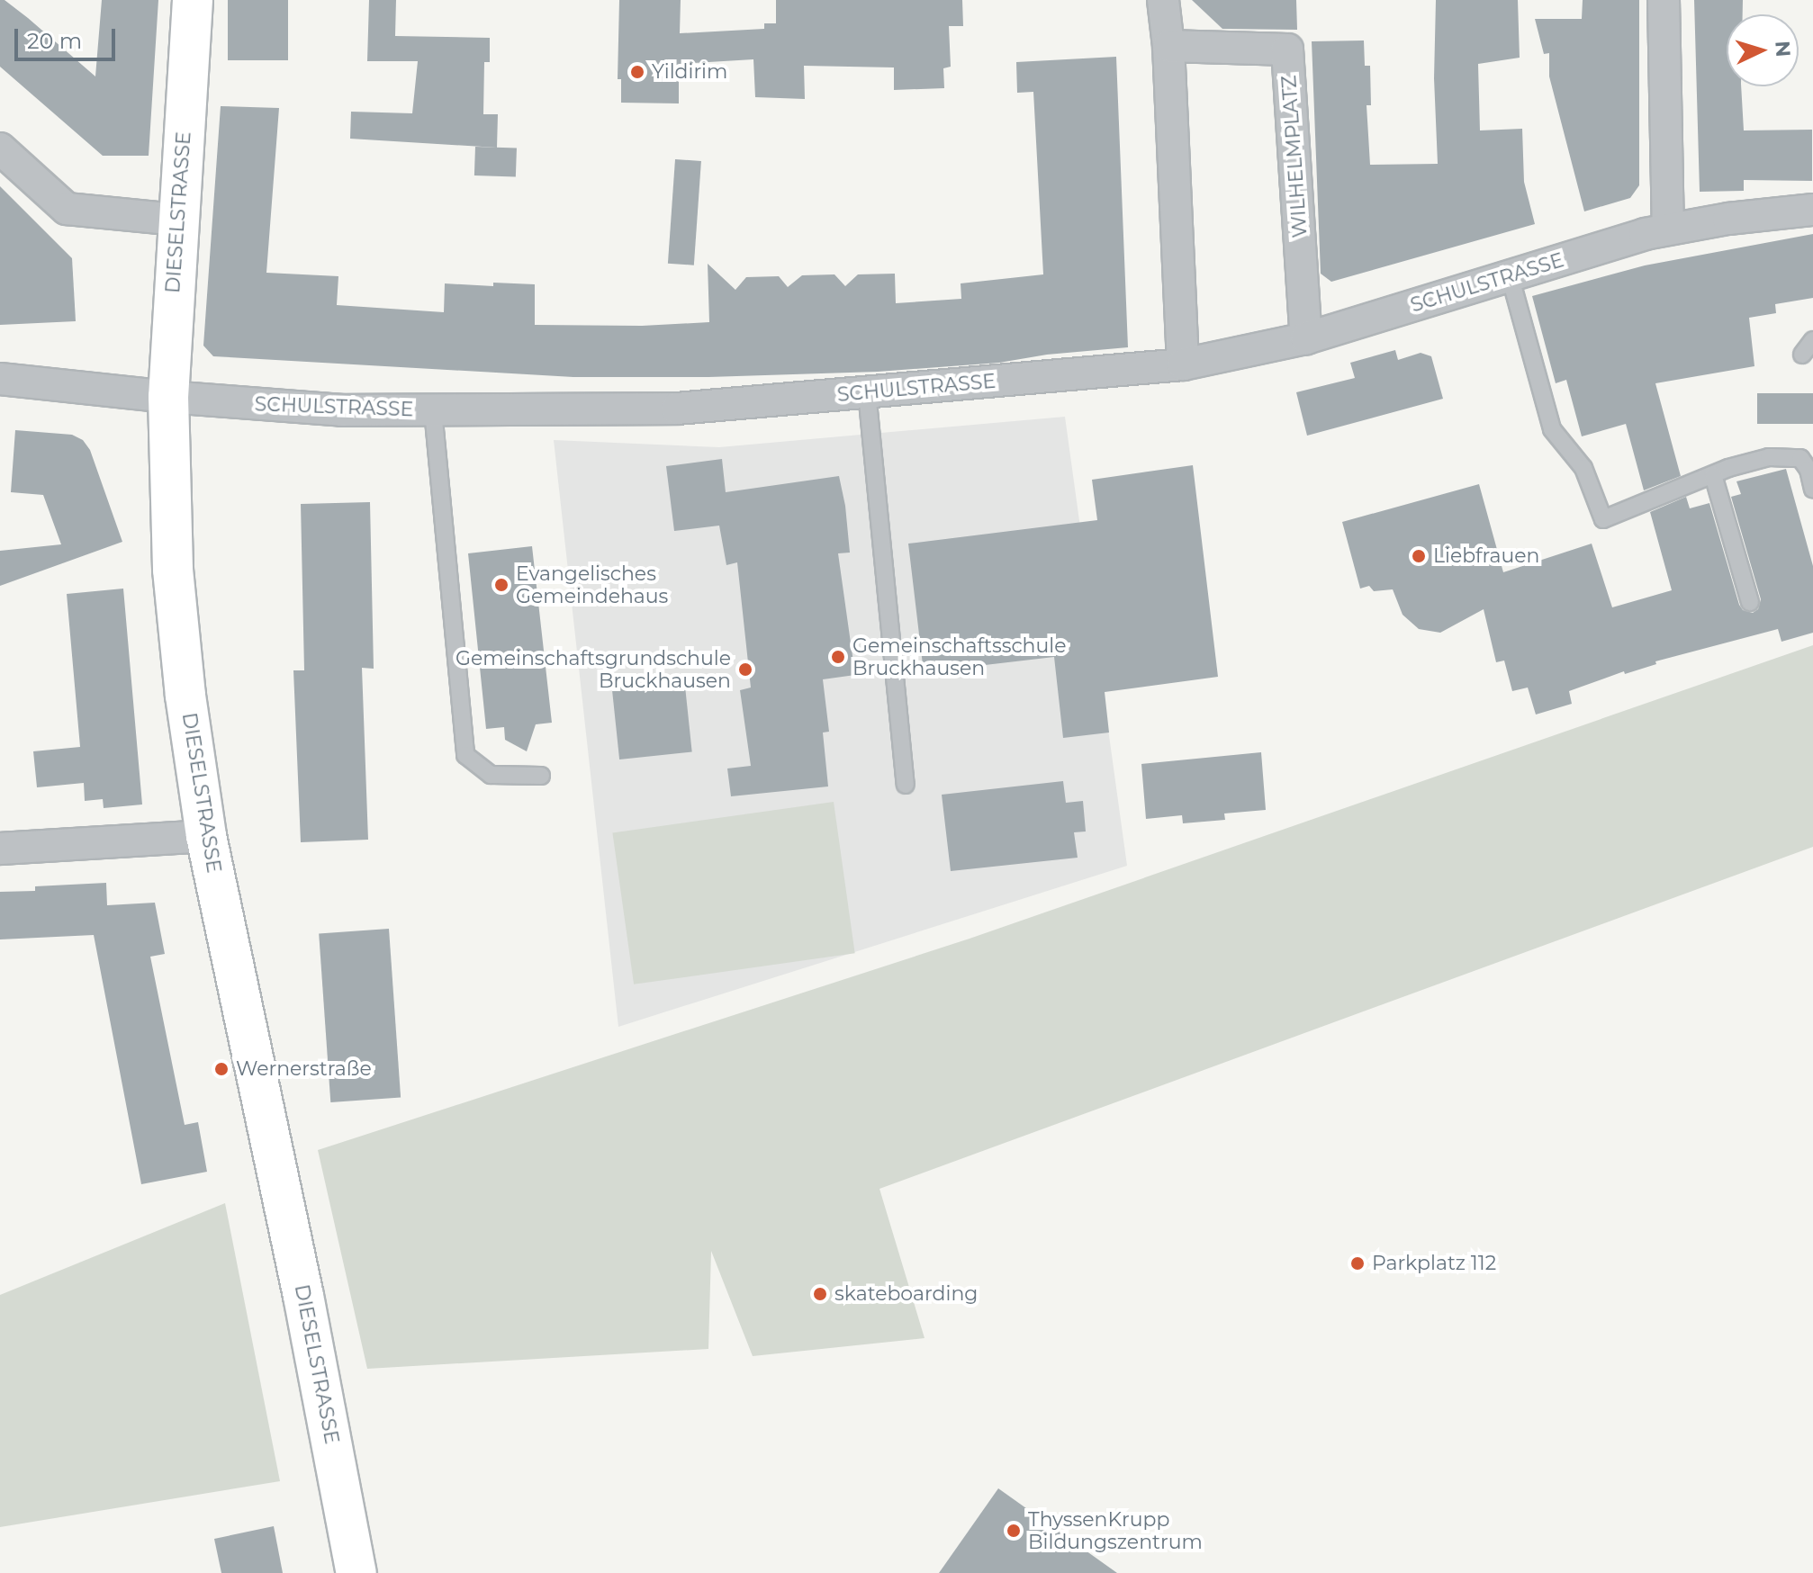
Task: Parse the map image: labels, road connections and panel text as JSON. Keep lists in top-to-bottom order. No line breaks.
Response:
{"streets":{"street":["WILHELMPLATZ","DIESELSTRASSE","SCHULSTRASSE"]},"crossings":[["WILHELMPLATZ","SCHULSTRASSE"],["DIESELSTRASSE","SCHULSTRASSE"]],"places":["Yildirim","Liebfrauen","Evangelisches Gemeindehaus","Gemeinschaftsschule Bruckhausen","Gemeinschaftsgrundschule Bruckhausen","Wernerstraße","Parkplatz 112","skateboarding","ThyssenKrupp Bildungszentrum"],"scale_bar":"20 m","north":"right"}
